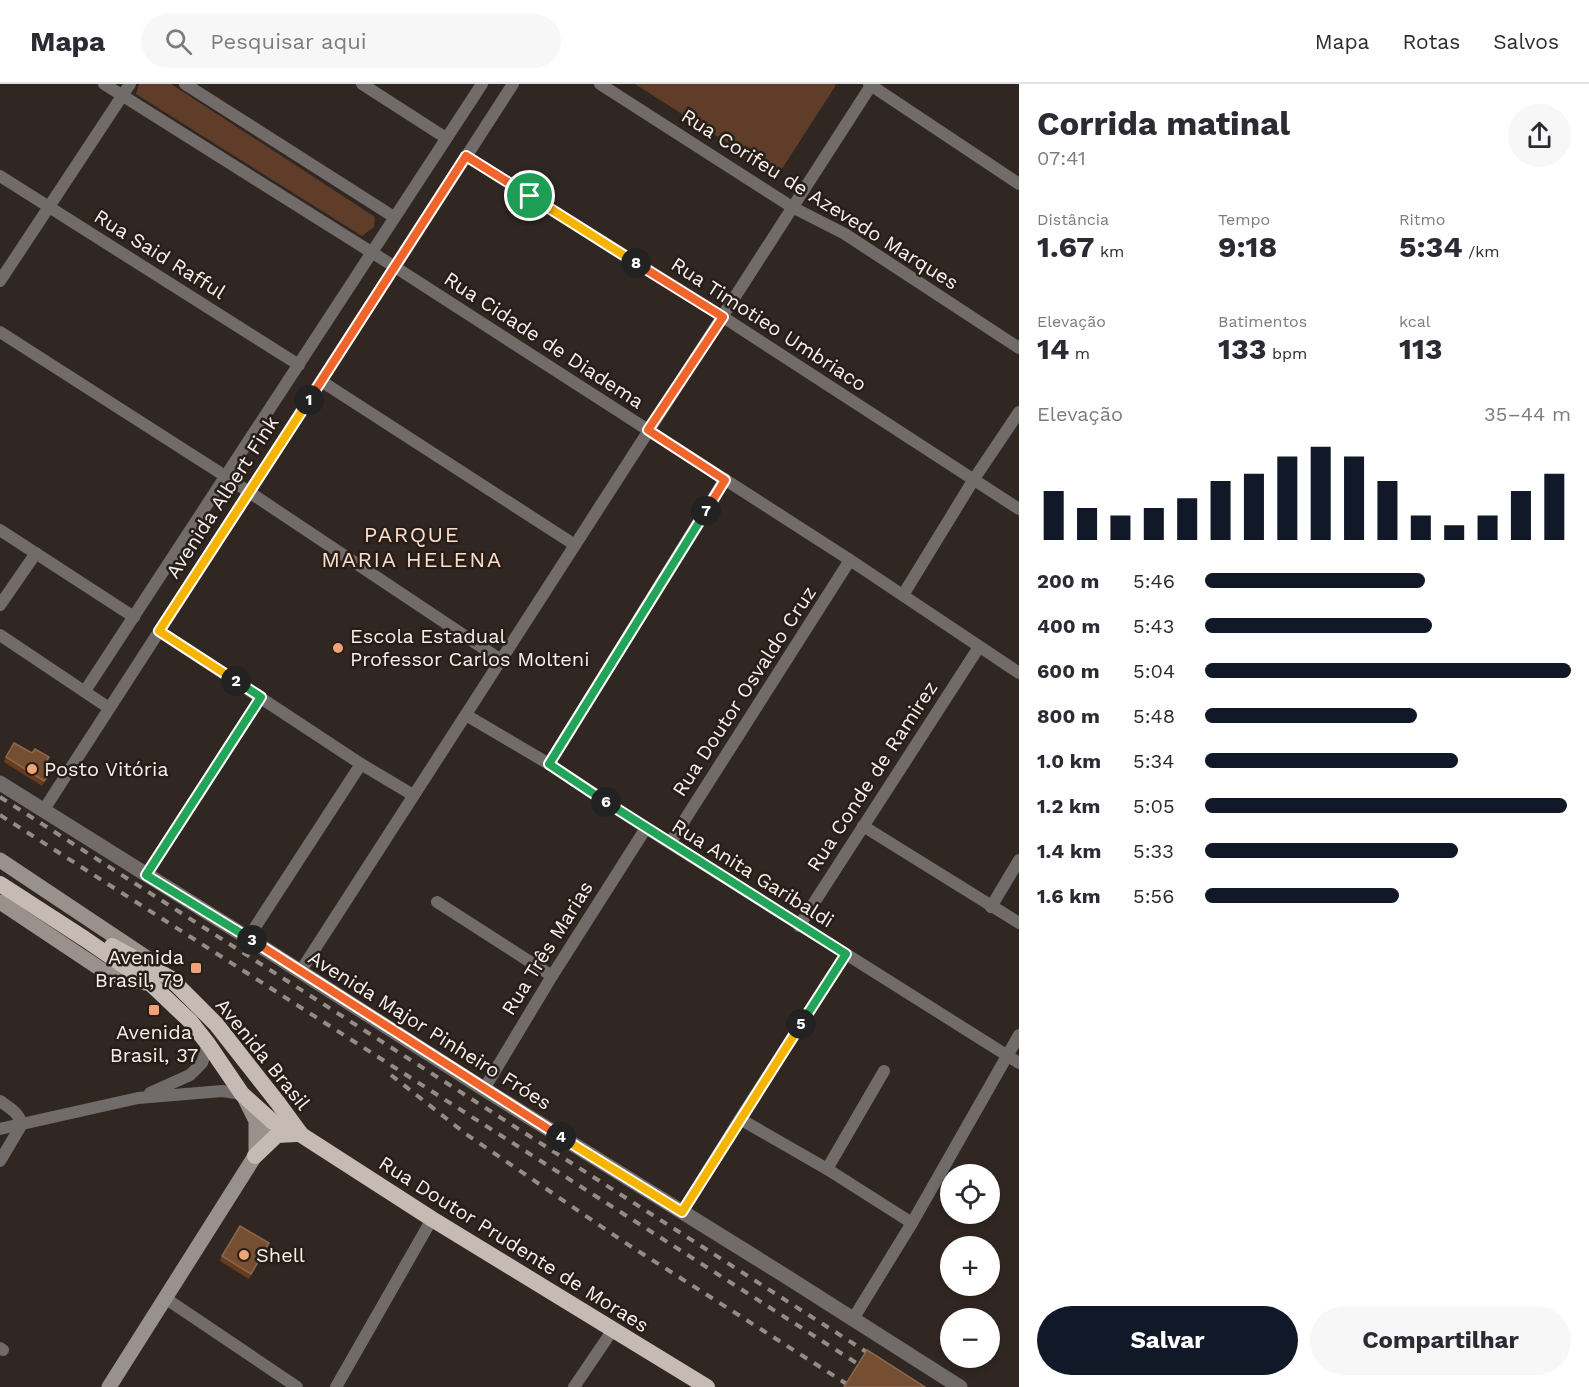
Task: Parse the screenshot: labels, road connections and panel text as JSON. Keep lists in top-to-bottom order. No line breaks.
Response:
{"streets":{"highway":["Avenida Brasil","Rua Doutor Prudente de Moraes"],"street":["Rua Corifeu de Azevedo Marques","Rua Said Rafful","Rua Timotieo Umbriaco","Rua Cidade de Diadema","Avenida Albert Fink","Rua Doutor Osvaldo Cruz","Rua Conde de Ramirez","Rua Anita Garibaldi","Rua Três Marias","Avenida Major Pinheiro Fróes"]},"crossings":[["Rua Said Rafful","Avenida Albert Fink"],["Rua Timotieo Umbriaco","Avenida Albert Fink"],["Rua Cidade de Diadema","Avenida Albert Fink"],["Rua Cidade de Diadema","Rua Doutor Osvaldo Cruz"],["Rua Cidade de Diadema","Rua Conde de Ramirez"],["Avenida Albert Fink","Avenida Major Pinheiro Fróes"],["Rua Doutor Osvaldo Cruz","Rua Anita Garibaldi"],["Rua Conde de Ramirez","Rua Anita Garibaldi"],["Rua Anita Garibaldi","Rua Três Marias"],["Rua Três Marias","Avenida Major Pinheiro Fróes"],["Avenida Brasil","Rua Doutor Prudente de Moraes"]],"districts":["PARQUE MARIA HELENA"],"places":{"other":["Escola Estadual Professor Carlos Molteni","Posto Vitória","Shell"],"transit":["Avenida Brasil, 79","Avenida Brasil, 37"]},"page":{"header":"Mapa","search":"Pesquisar aqui","nav":["Mapa","Rotas","Salvos"],"heading":["Corrida matinal","07:41"],"stats":[["Distância","1.67 km"],["Tempo","9:18"],["Ritmo","5:34 /km"],["Elevação","14 m"],["Batimentos","133 bpm"],["kcal","113"]],"pins":["8","1","7","2","6","3","5","4"],"chart":["Elevação","35–44 m"],"list":[{"name":"200 m","note":"5:46"},{"name":"400 m","note":"5:43"},{"name":"600 m","note":"5:04"},{"name":"800 m","note":"5:48"},{"name":"1.0 km","note":"5:34"},{"name":"1.2 km","note":"5:05"},{"name":"1.4 km","note":"5:33"},{"name":"1.6 km","note":"5:56"}],"map_buttons":["+","−"],"buttons":["Salvar","Compartilhar"]}}
